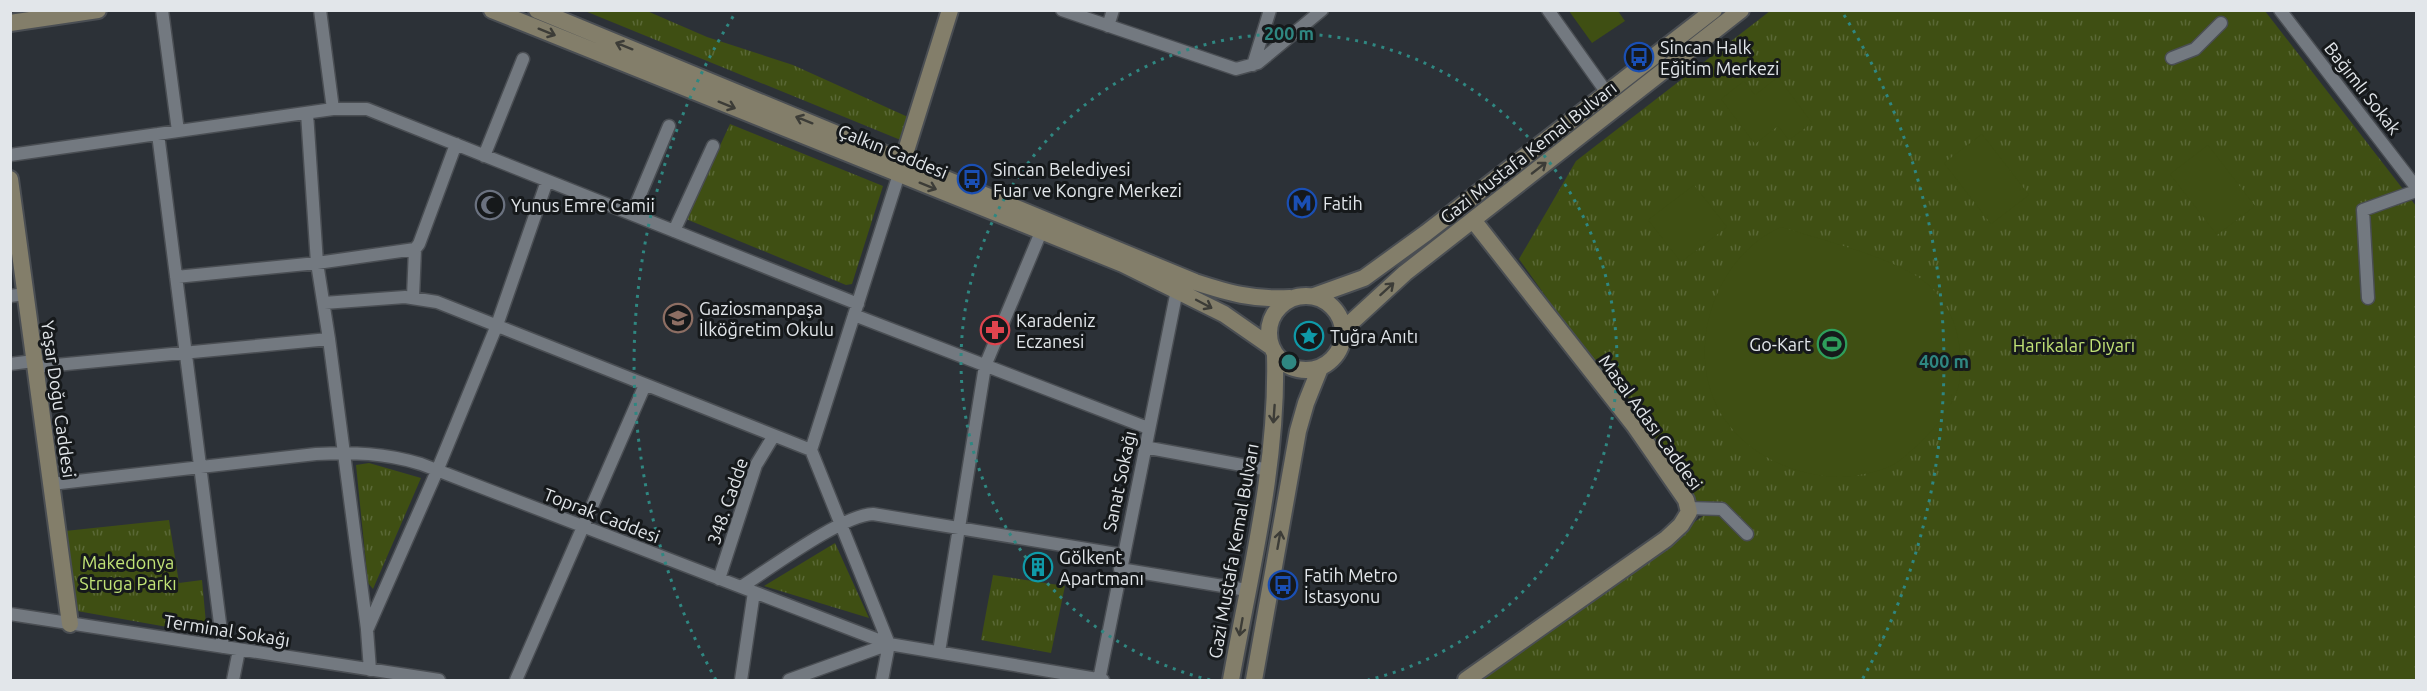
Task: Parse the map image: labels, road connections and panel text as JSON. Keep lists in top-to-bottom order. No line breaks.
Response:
{"streets":{"main road":["Çalkın Caddesi","Gazi Mustafa Kemal Bulvarı","Yaşar Doğu Caddesi","Masal Adası Caddesi"],"street":["Bağımlı Sokak","Sanat Sokağı","348. Cadde","Toprak Caddesi","Terminal Sokağı"]},"crossings":[["Çalkın Caddesi","Gazi Mustafa Kemal Bulvarı"],["Çalkın Caddesi","Sanat Sokağı"],["Gazi Mustafa Kemal Bulvarı","Masal Adası Caddesi"],["Yaşar Doğu Caddesi","Toprak Caddesi"],["Yaşar Doğu Caddesi","Terminal Sokağı"],["Sanat Sokağı","Toprak Caddesi"],["348. Cadde","Toprak Caddesi"]],"parks":["Harikalar Diyarı","Makedonya Struga Parkı"],"places":{"bus stop":["Sincan Halk Eğitim Merkezi","Sincan Belediyesi Fuar ve Kongre Merkezi","Fatih Metro İstasyonu"],"metro station":["Fatih"],"mosque":["Yunus Emre Camii"],"school or university":["Gaziosmanpaşa İlköğretim Okulu"],"pharmacy":["Karadeniz Eczanesi"],"place":["Tuğra Anıtı"],"sports":["Go-Kart"],"building":["Gölkent Apartmanı"]},"rings":["200 m","400 m"]}
